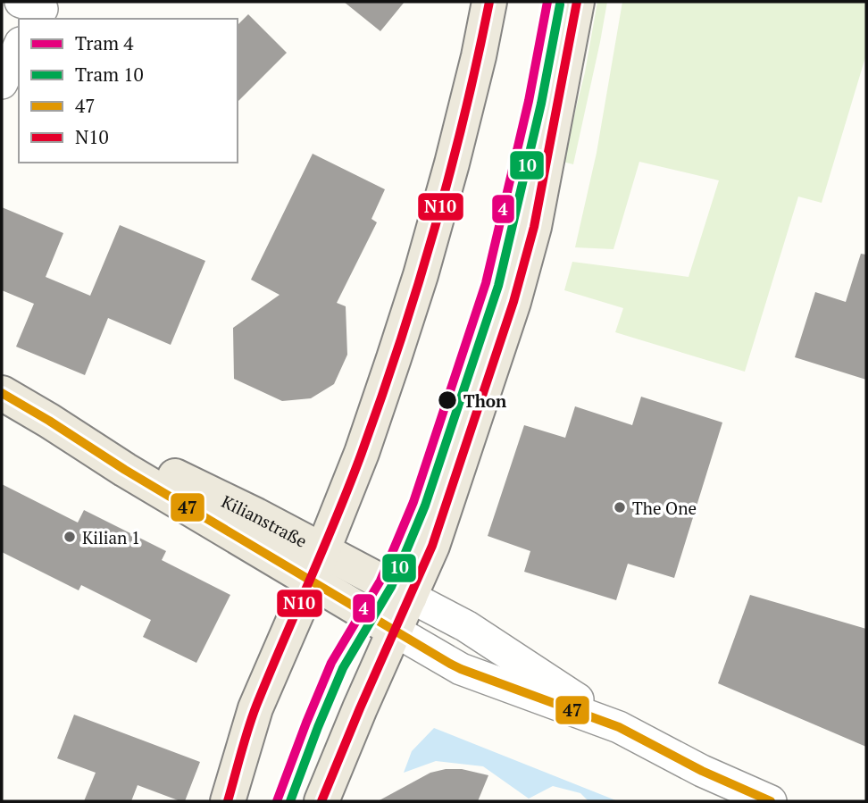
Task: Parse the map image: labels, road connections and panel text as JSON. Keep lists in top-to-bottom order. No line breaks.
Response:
{"streets":{"main road":["Kilianstraße"]},"places":["Thon","The One","Kilian 1"],"lines":["tram line 4","transit line N10","tram line 10","transit line 47"],"legend":["Tram 4","Tram 10","47","N10"]}
